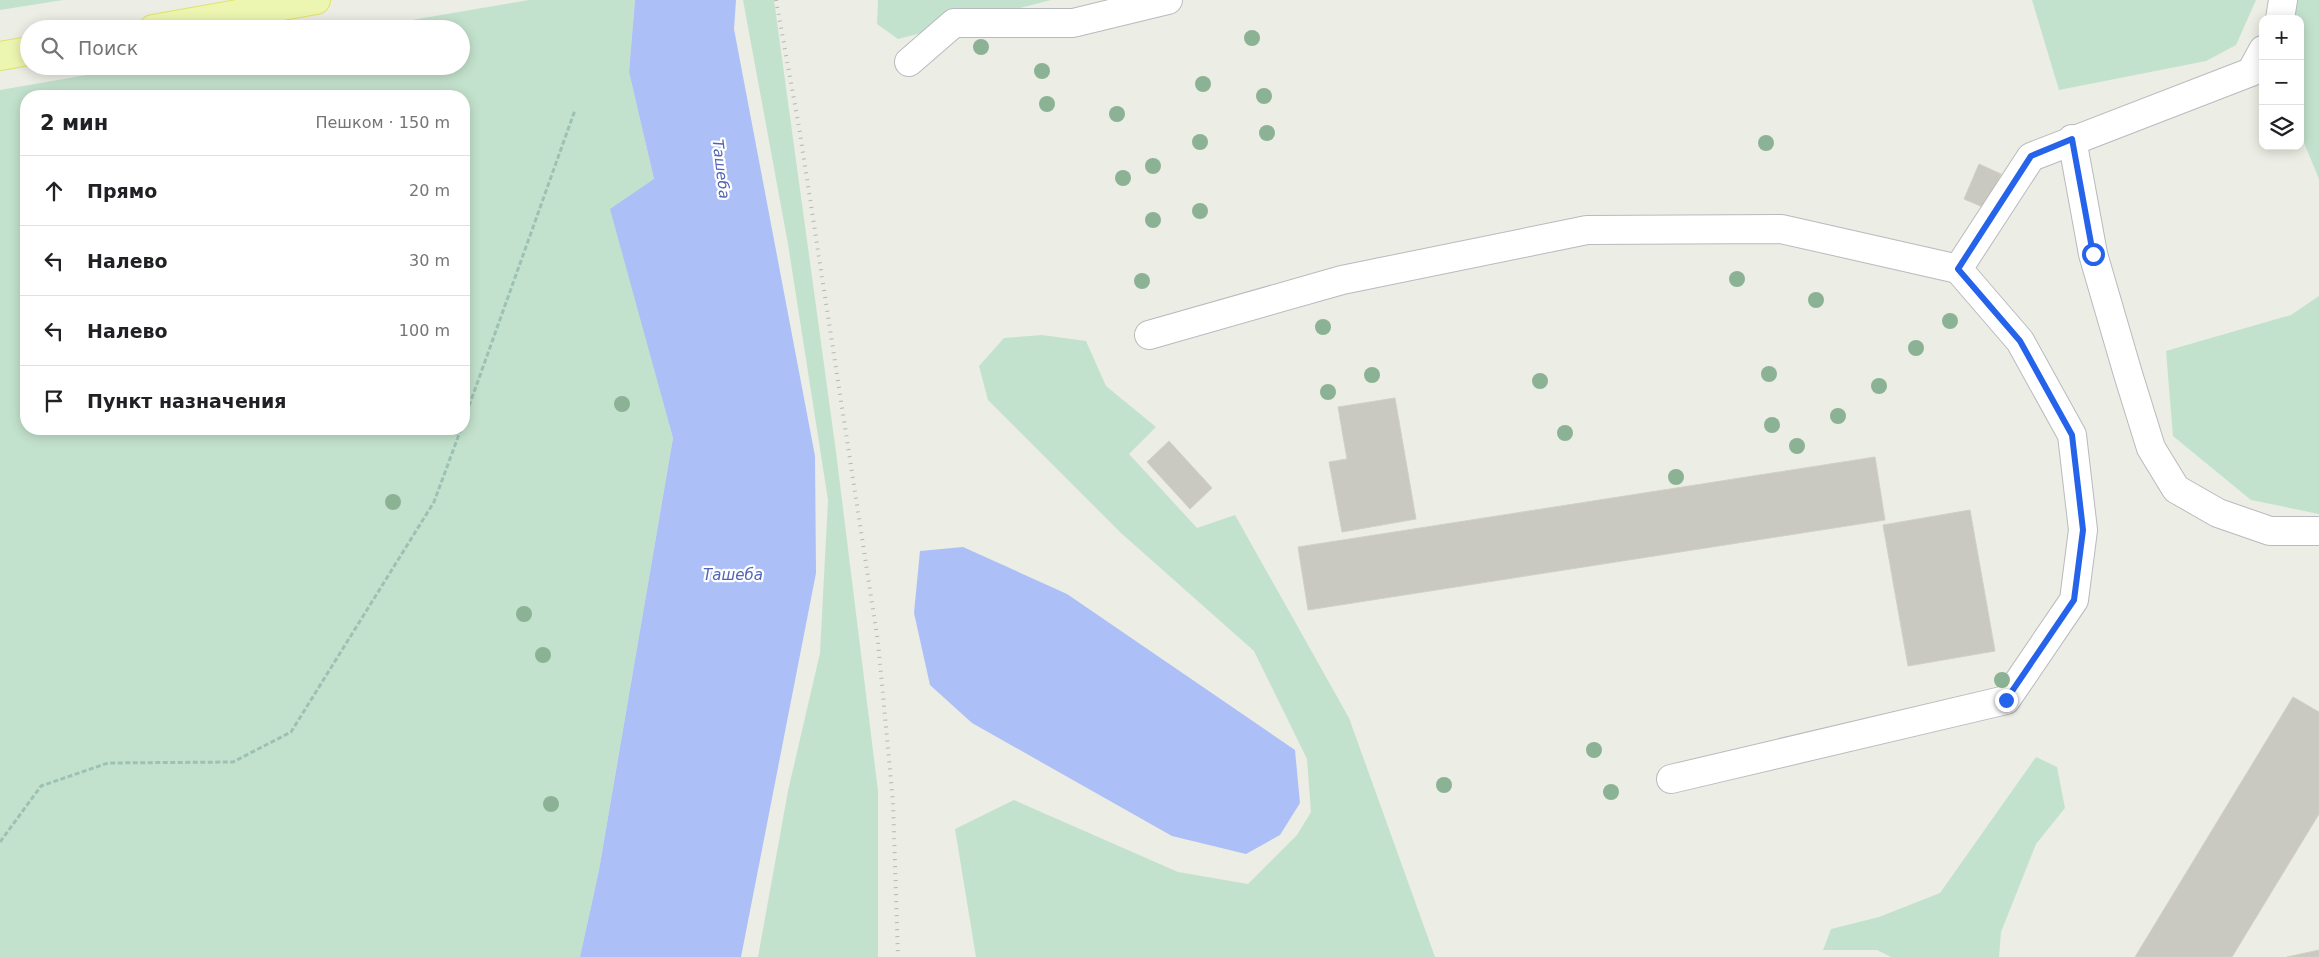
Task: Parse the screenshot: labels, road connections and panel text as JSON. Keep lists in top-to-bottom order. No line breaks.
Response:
{"water":["Ташеба"],"page":{"map_buttons":["+","−"],"search":"Поиск","heading":["2 мин","Пешком · 150 m"],"list":[["Прямо","20 m"],["Налево","30 m"],["Налево","100 m"],"Пункт назначения"]}}
